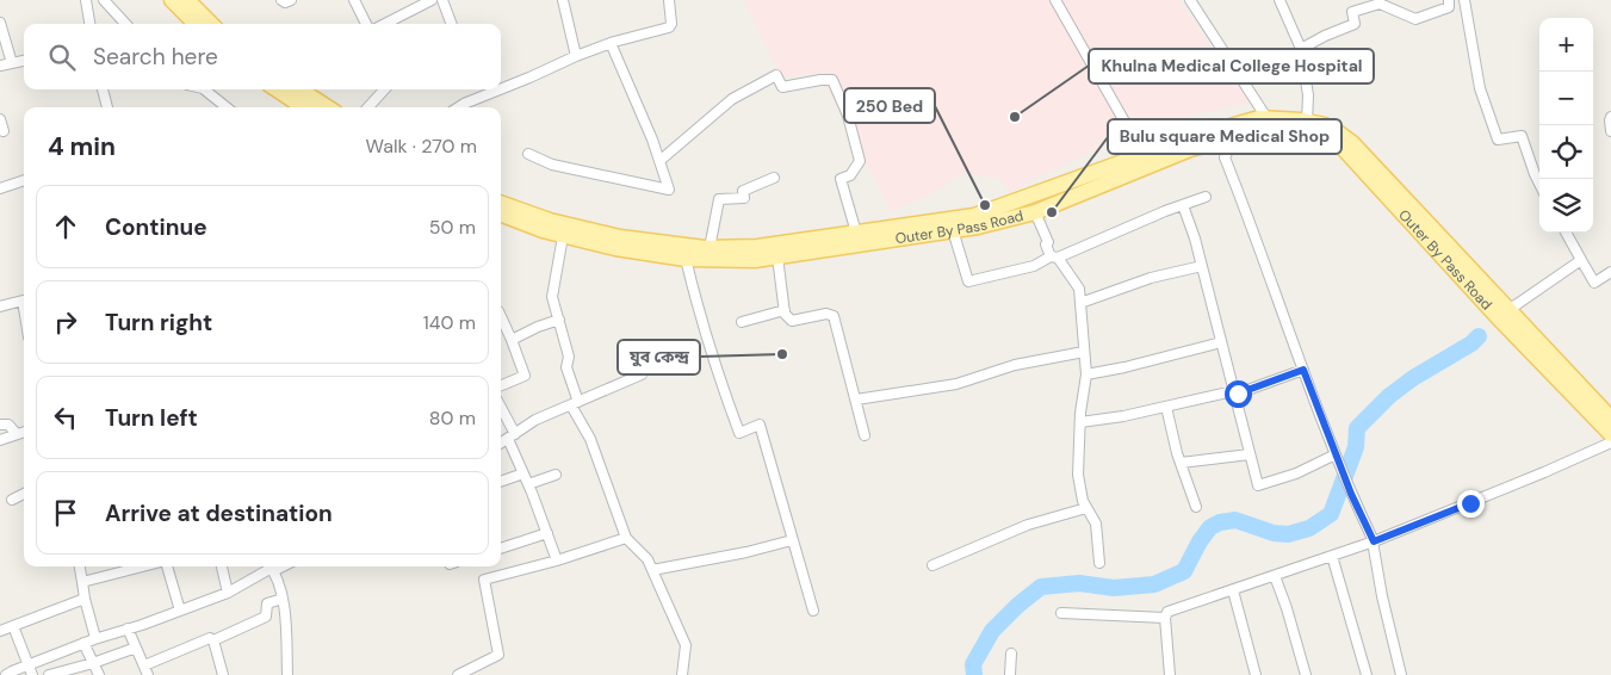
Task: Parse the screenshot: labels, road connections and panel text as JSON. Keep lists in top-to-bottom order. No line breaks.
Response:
{"streets":{"main road":["Outer By Pass Road"]},"places":["Khulna Medical College Hospital","250 Bed","Bulu square Medical Shop","যুব কেন্দ্র"],"page":{"map_buttons":["+","−"],"search":"Search here","heading":["4 min","Walk · 270 m"],"list":[["Continue","50 m"],["Turn right","140 m"],["Turn left","80 m"],"Arrive at destination"]}}
